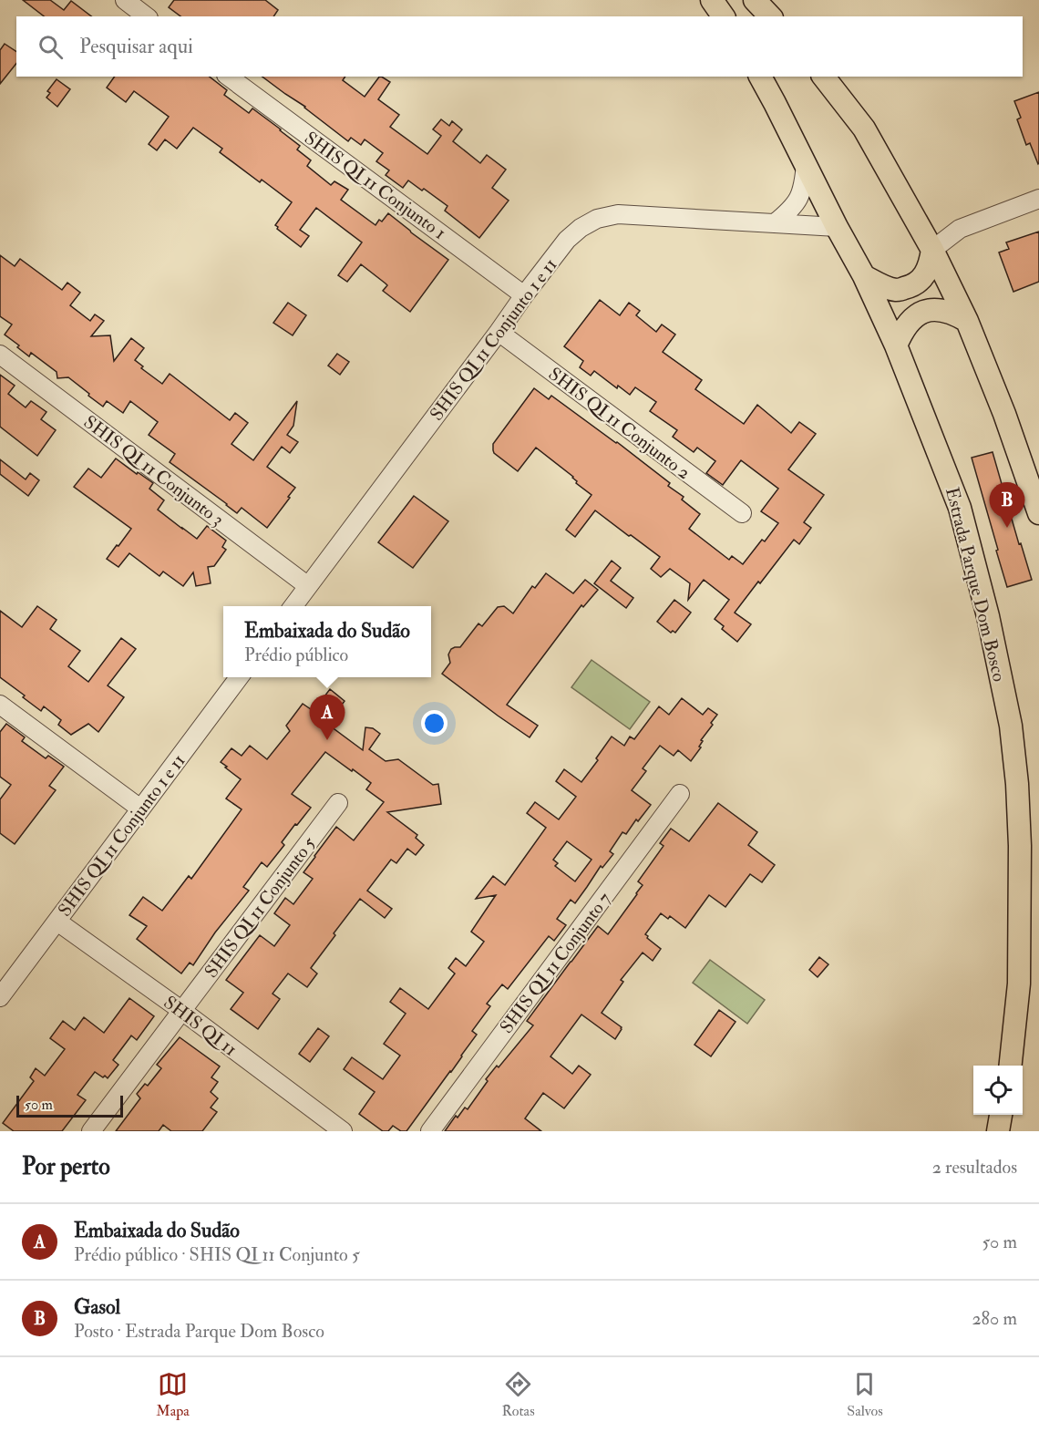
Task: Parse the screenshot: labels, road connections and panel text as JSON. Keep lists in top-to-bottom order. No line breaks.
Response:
{"streets":{"main road":["Estrada Parque Dom Bosco"],"street":["SHIS QI 11 Conjunto 1","SHIS QI 11 Conjunto 1 e 11","SHIS QI 11 Conjunto 2","SHIS QI 11 Conjunto 3","SHIS QI 11 Conjunto 5","SHIS QI 11 Conjunto 7","SHIS QI 11"]},"crossings":[["SHIS QI 11 Conjunto 1","SHIS QI 11 Conjunto 1 e 11"],["SHIS QI 11 Conjunto 1 e 11","SHIS QI 11 Conjunto 2"],["SHIS QI 11 Conjunto 1 e 11","SHIS QI 11 Conjunto 3"],["SHIS QI 11 Conjunto 1 e 11","Estrada Parque Dom Bosco"],["SHIS QI 11 Conjunto 1 e 11","SHIS QI 11"],["SHIS QI 11 Conjunto 5","SHIS QI 11"]],"scale_bar":"50 m","page":{"search":"Pesquisar aqui","pins":["B","A"],"popup":["Embaixada do Sudão","Prédio público"],"scale":"50 m","heading":["Por perto","2 resultados"],"list":[{"mark":"A","name":"Embaixada do Sudão","note":"Prédio público · SHIS QI 11 Conjunto 5","value":"50 m"},{"mark":"B","name":"Gasol","note":"Posto · Estrada Parque Dom Bosco","value":"280 m"}],"nav":["Mapa","Rotas","Salvos"]}}
